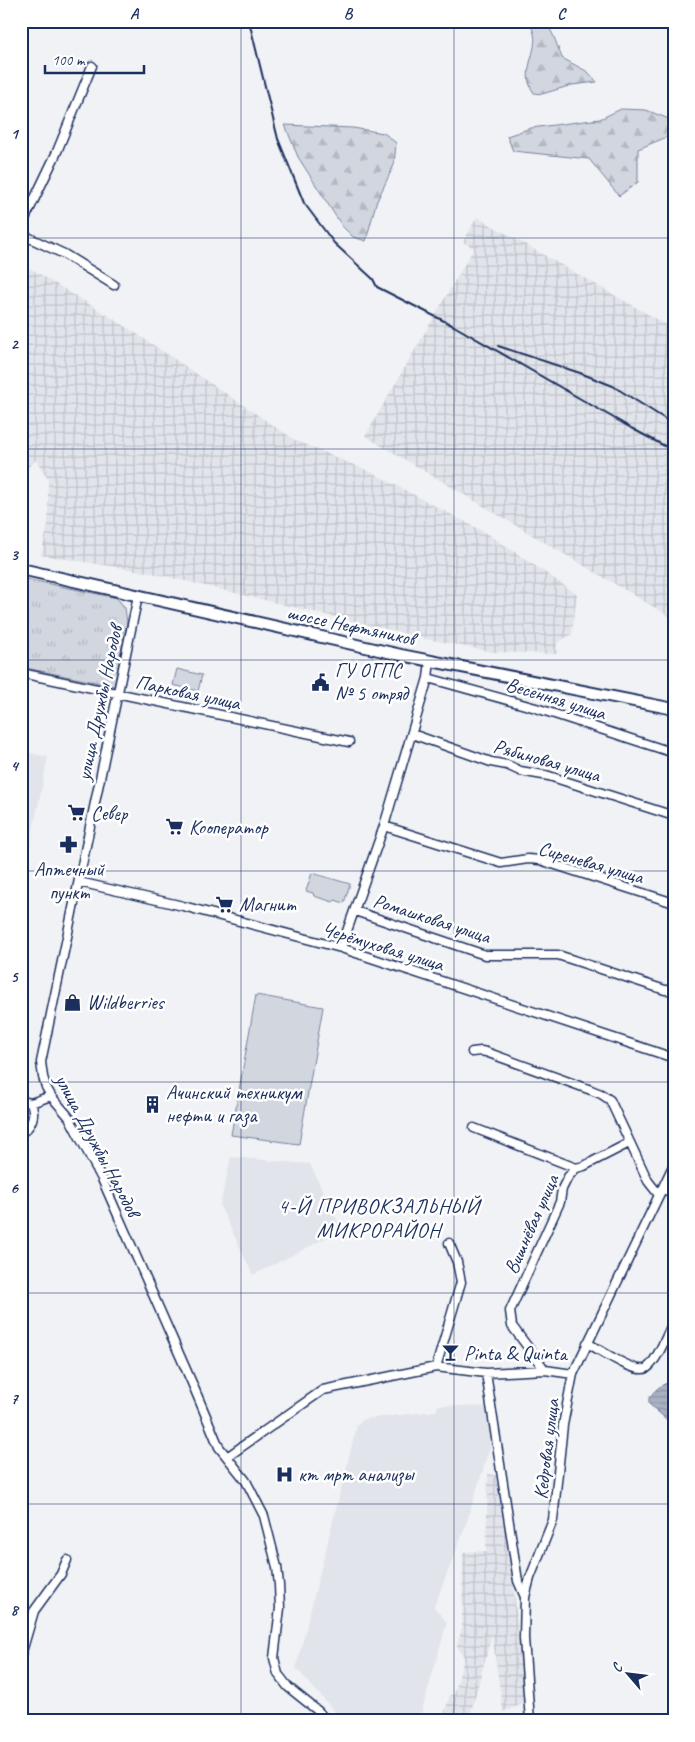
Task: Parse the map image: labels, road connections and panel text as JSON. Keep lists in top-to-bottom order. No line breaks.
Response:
{"streets":{"main road":["шоссе Нефтяников"],"street":["Парковая улица","Весенняя улица","улица Дружбы Народов","Рябиновая улица","Сиреневая улица","Ромашковая улица","Черёмуховая улица","Вишнёвая улица","Кедровая улица"]},"crossings":[["шоссе Нефтяников","улица Дружбы Народов"],["Парковая улица","улица Дружбы Народов"],["улица Дружбы Народов","Черёмуховая улица"]],"districts":["4-Й ПРИВОКЗАЛЬНЫЙ МИКРОРАЙОН"],"places":{"public building":["ГУ ОГПС № 5 отряд"],"supermarket":["Север","Кооператор","Магнит"],"pharmacy":["Аптечный пункт"],"shop":["Wildberries"],"building":["Ачинский техникум нефти и газа"],"bar":["Pinta & Quinta"],"hospital":["кт мрт анализы"]},"scale_bar":"100 m","north":"top left","grid":{"columns":["A","B","C"],"rows":["1","2","3","4","5","6","7","8"]}}
